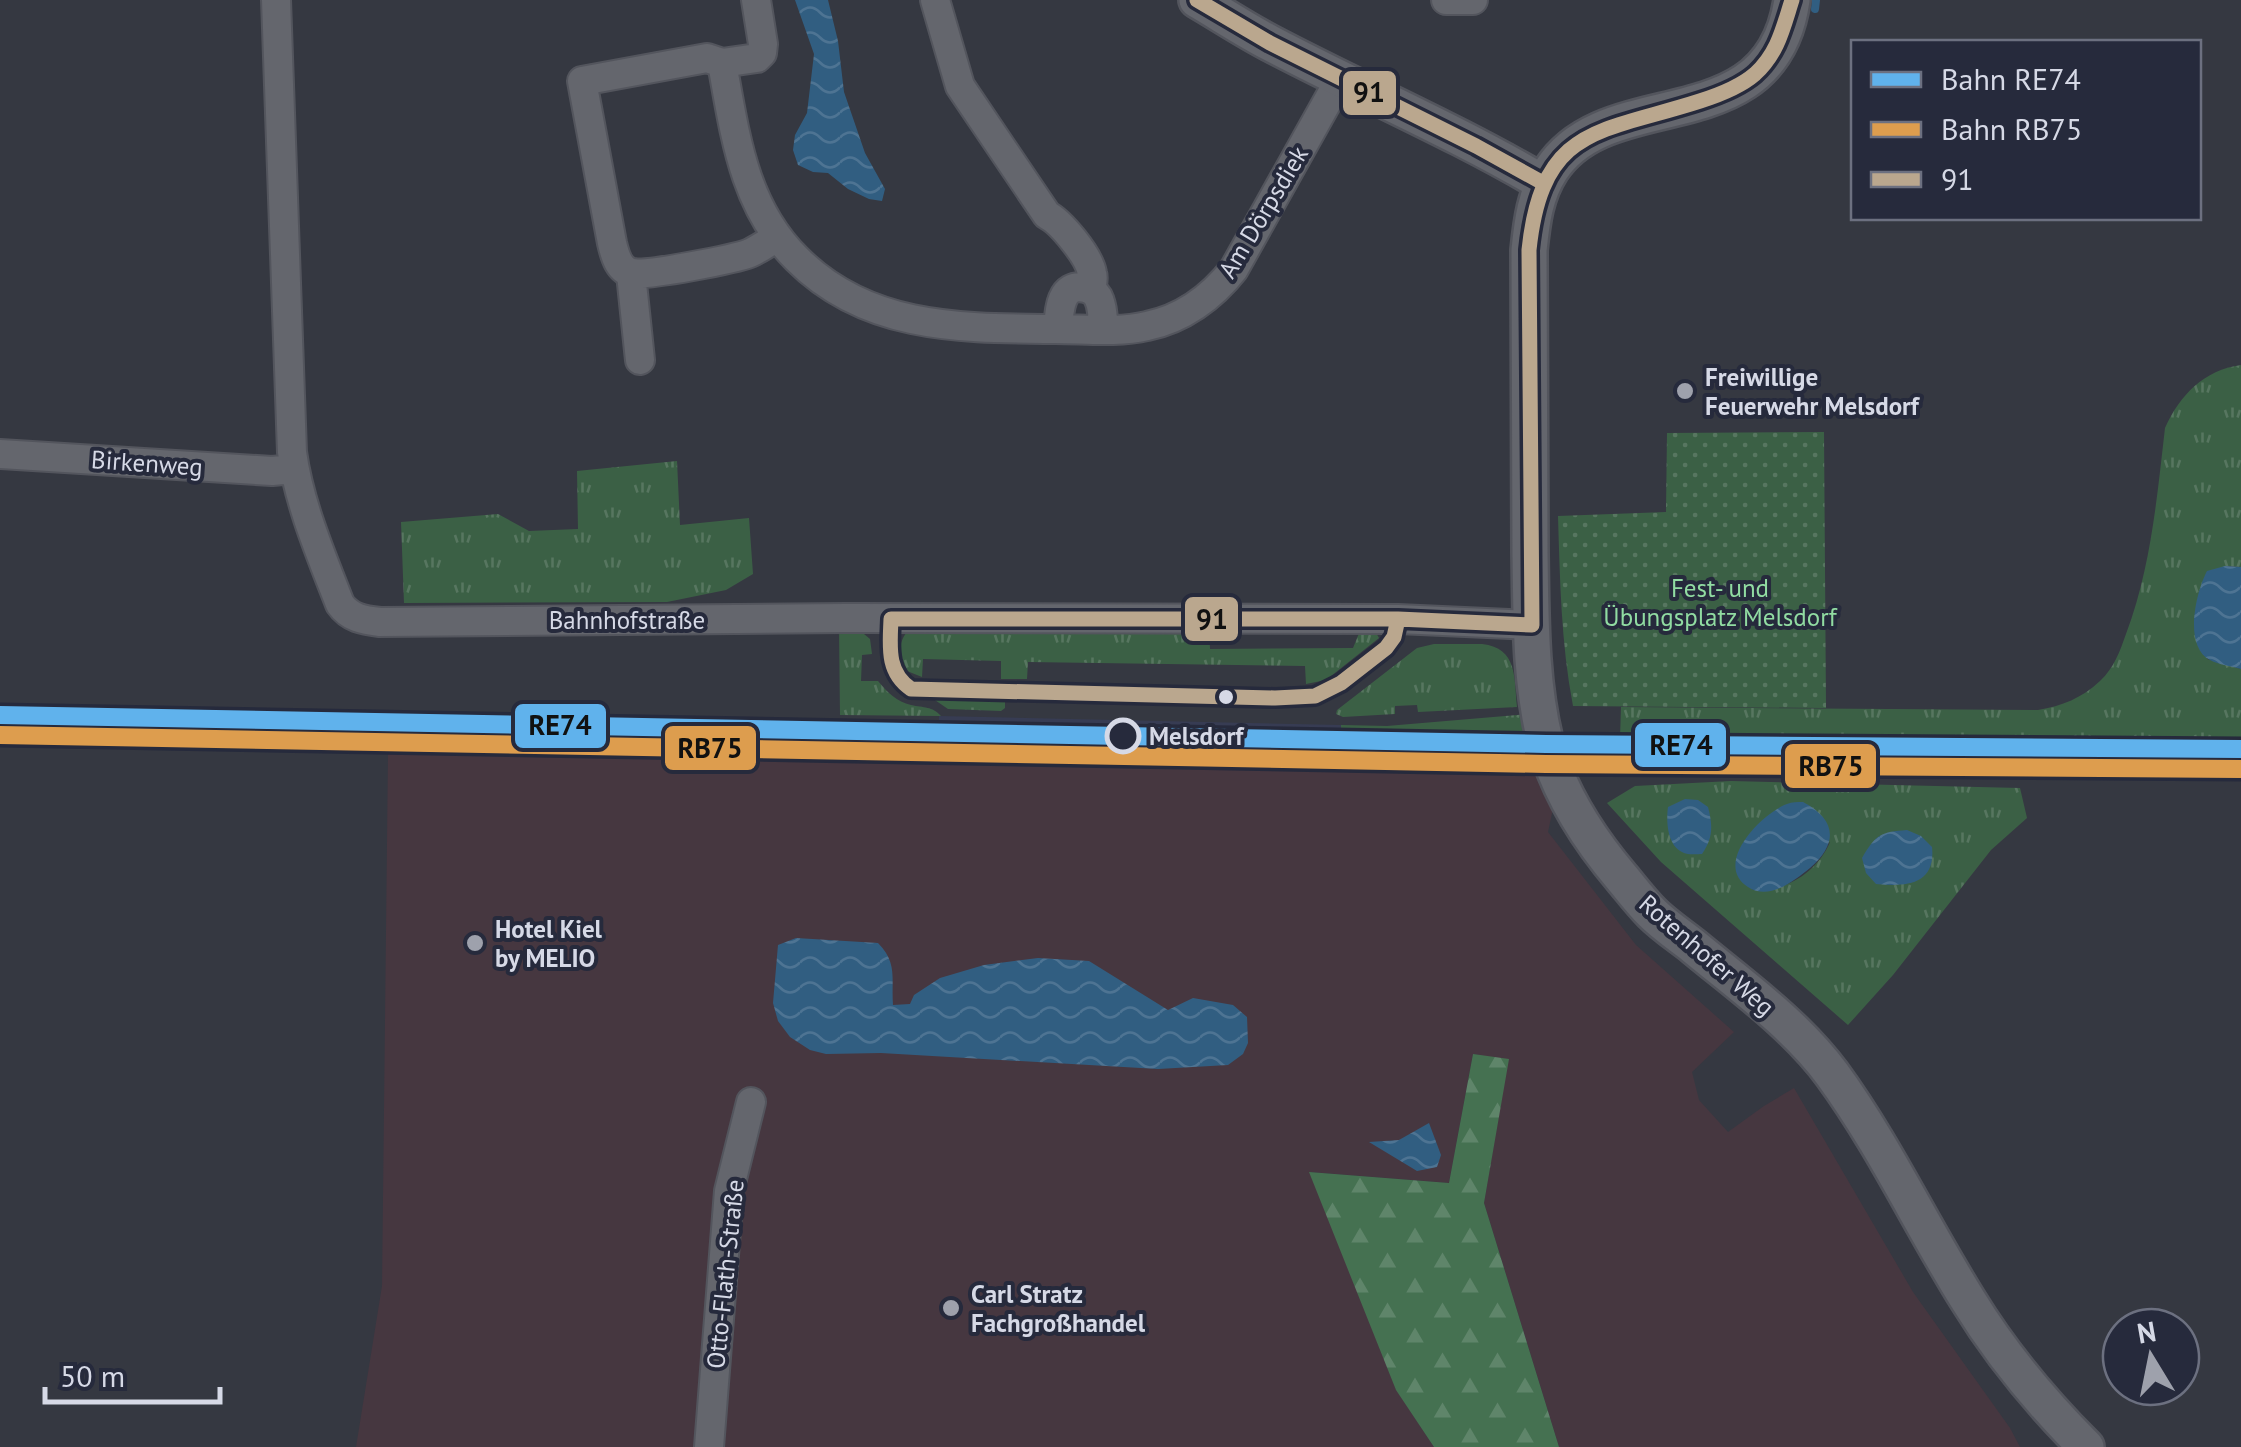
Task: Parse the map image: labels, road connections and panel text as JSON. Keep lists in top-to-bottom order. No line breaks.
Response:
{"streets":{"street":["Am Dörpsdiek","Birkenweg","Bahnhofstraße","Rotenhofer Weg","Otto-Flath-Straße"]},"crossings":[["Birkenweg","Bahnhofstraße"],["Bahnhofstraße","Rotenhofer Weg"]],"parks":["Fest- und Übungsplatz Melsdorf"],"places":["Freiwillige Feuerwehr Melsdorf","Melsdorf","Hotel Kiel by MELIO","Carl Stratz Fachgroßhandel"],"lines":["transit line 91","rail line RE74","rail line RB75"],"legend":["Bahn RE74","Bahn RB75","91"],"scale_bar":"50 m","north":"top"}
